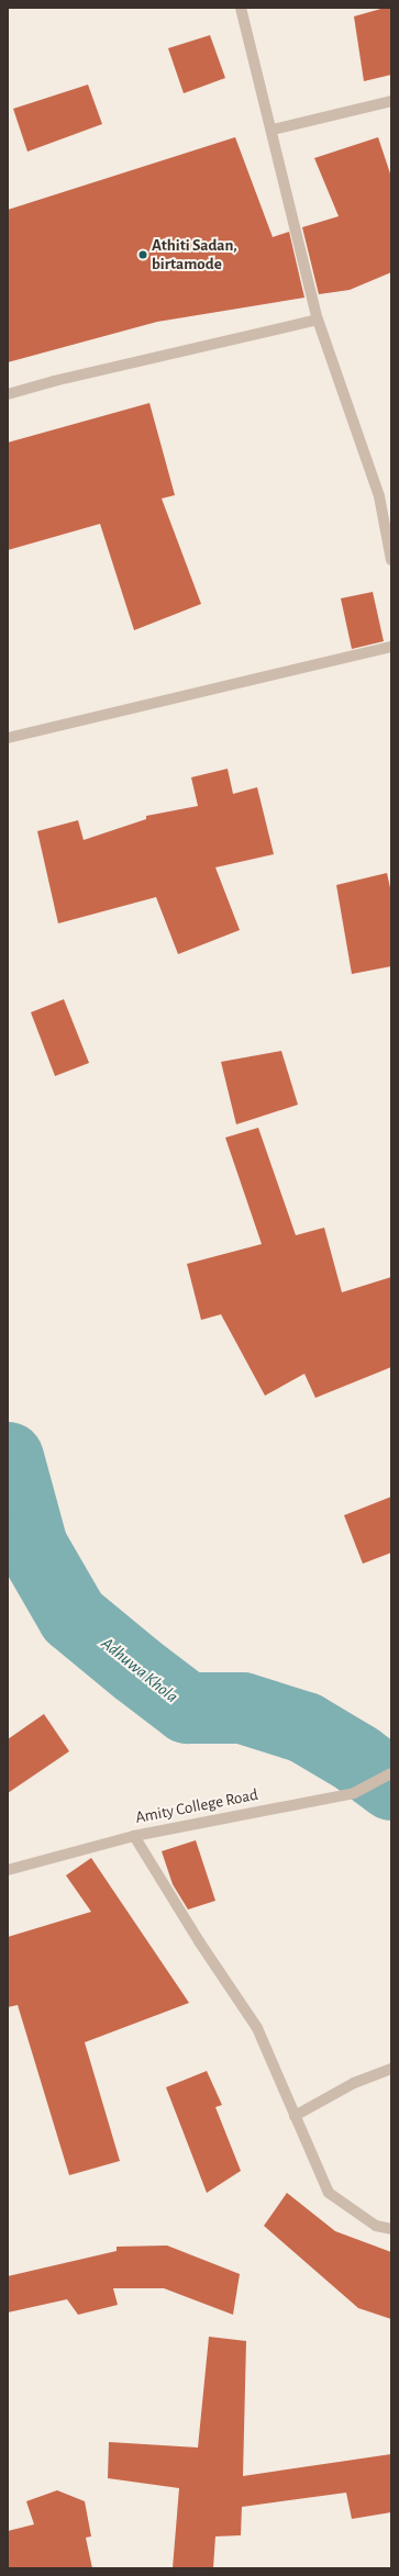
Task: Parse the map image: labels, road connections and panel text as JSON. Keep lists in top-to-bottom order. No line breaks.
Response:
{"streets":{"street":["Amity College Road"]},"water":["Adhuwa Khola"],"places":["Athiti Sadan, birtamode"]}
